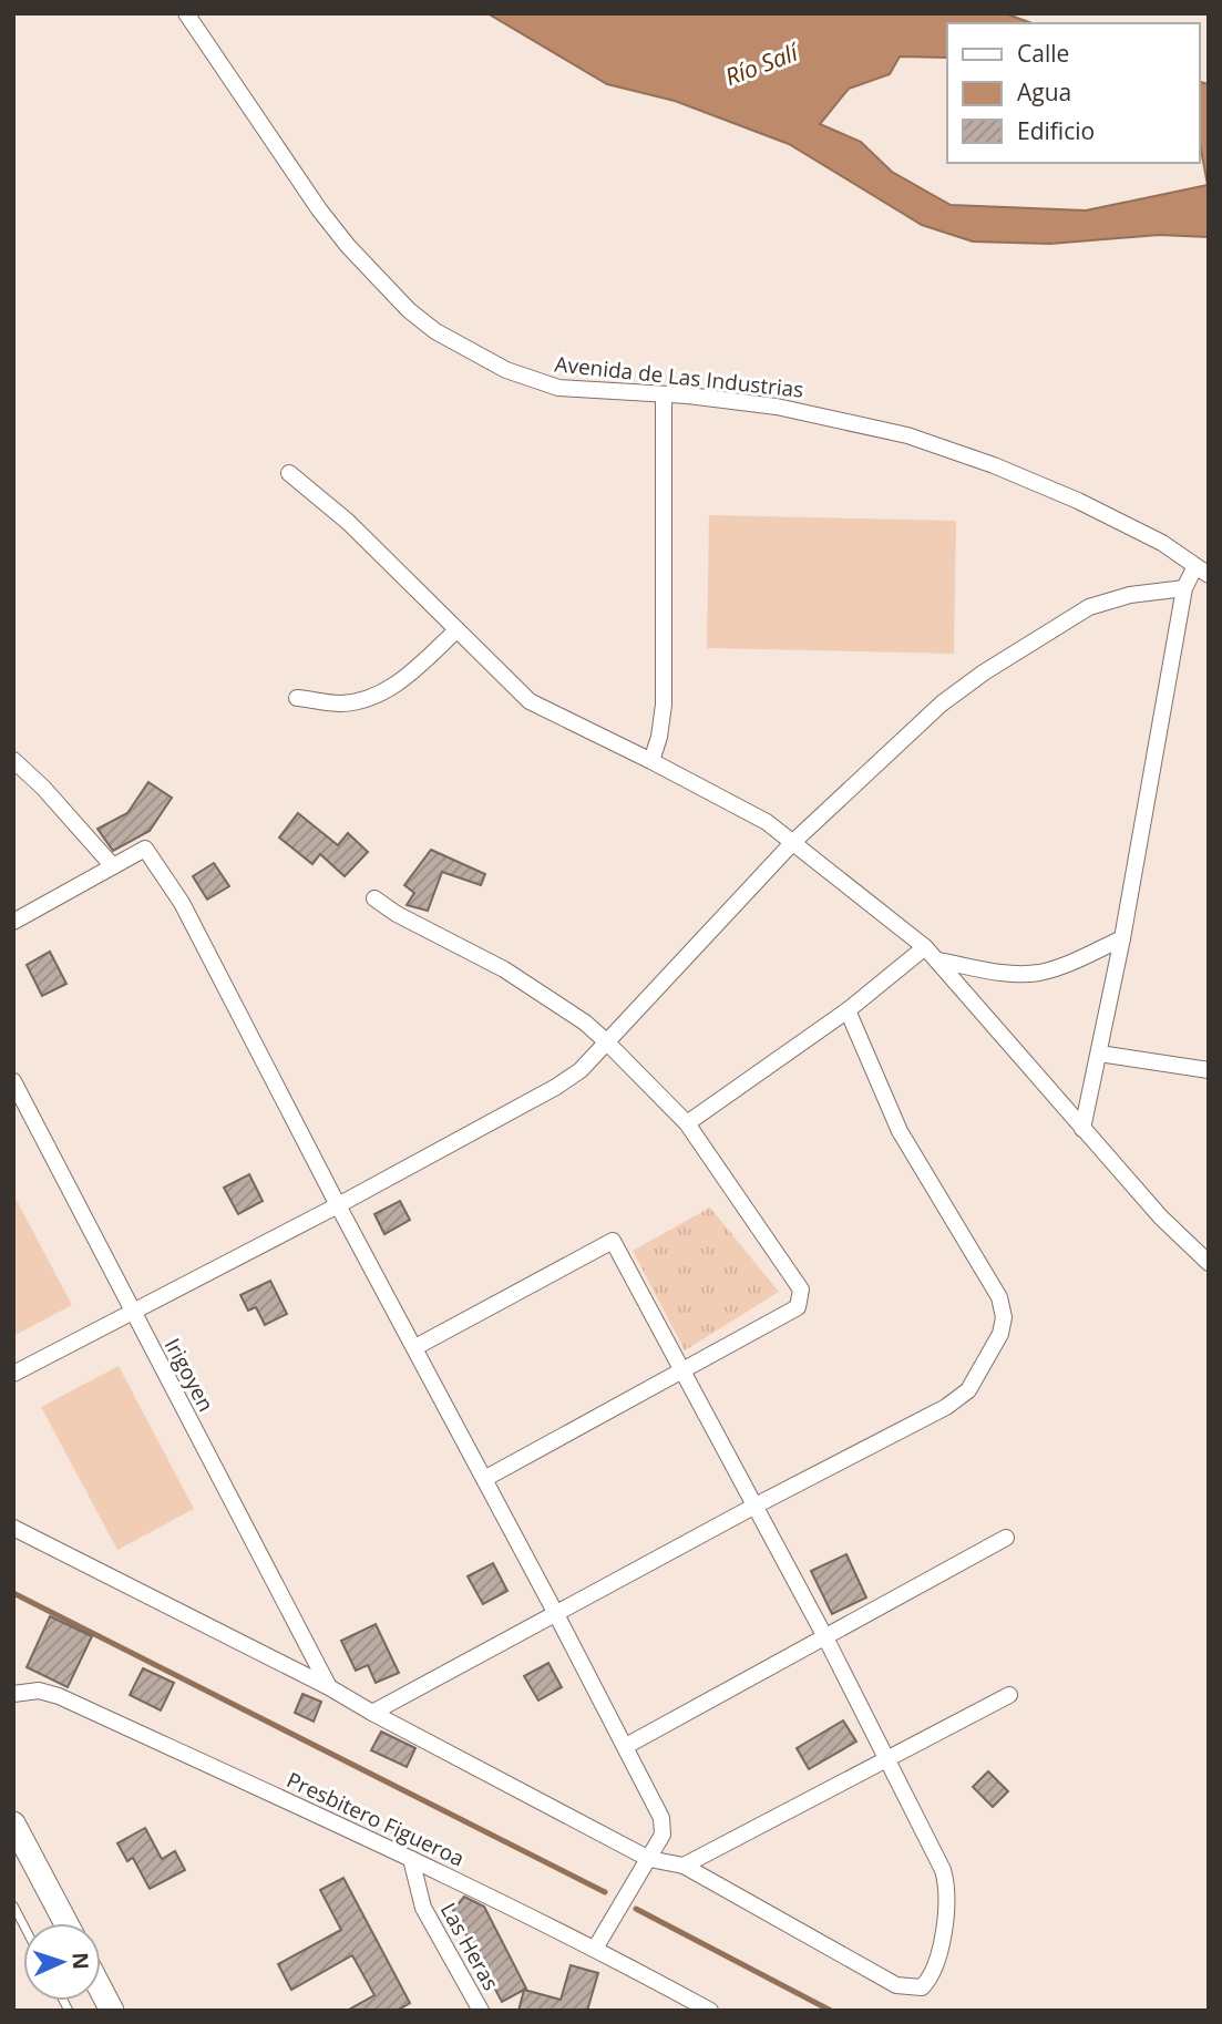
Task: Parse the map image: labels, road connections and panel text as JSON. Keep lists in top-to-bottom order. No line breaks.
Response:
{"streets":{"street":["Avenida de Las Industrias","Irigoyen","Presbitero Figueroa","Las Heras"]},"crossings":[["Presbitero Figueroa","Las Heras"]],"water":["Río Salí"],"legend":["Calle","Agua","Edificio"],"north":"right"}
